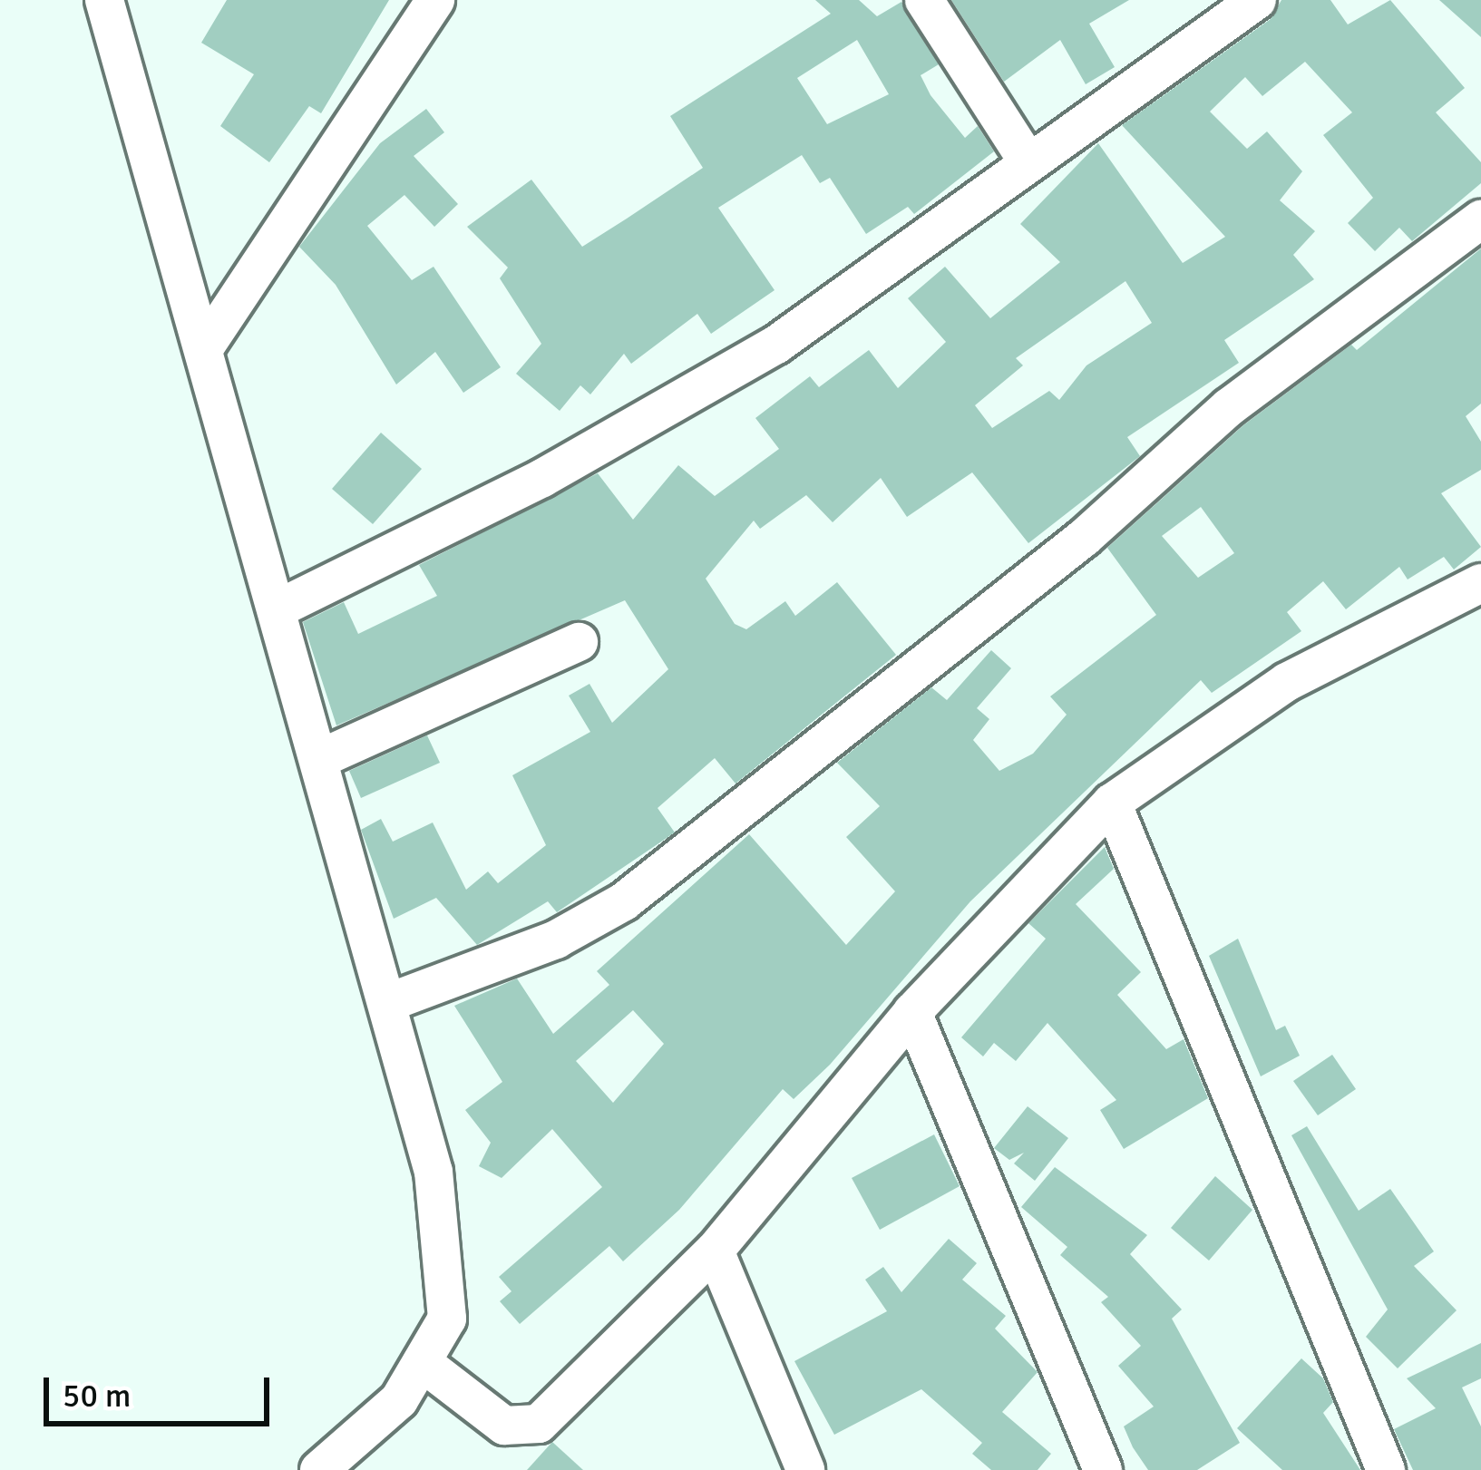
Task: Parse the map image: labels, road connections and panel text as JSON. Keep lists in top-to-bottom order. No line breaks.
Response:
{"scale_bar":"50 m"}
